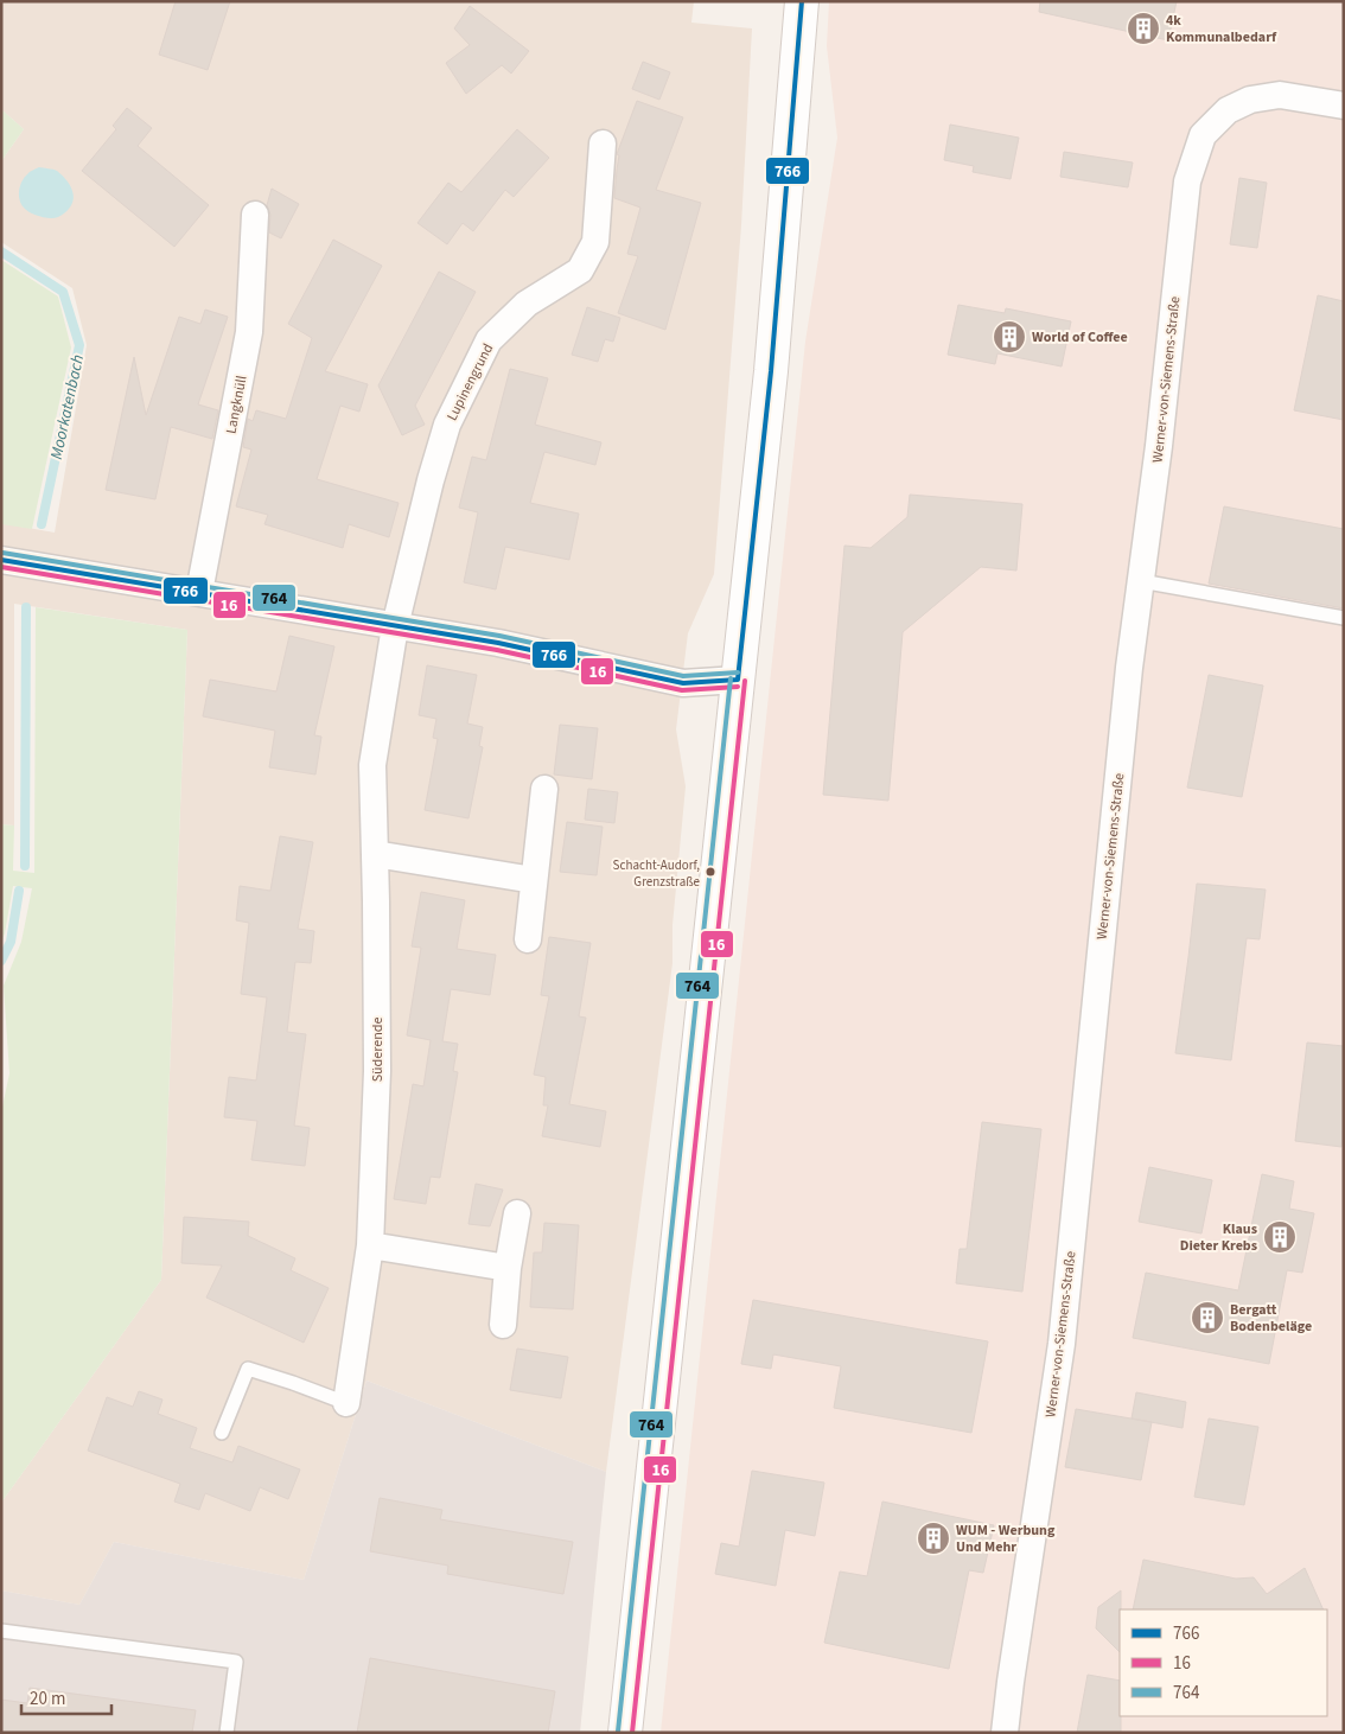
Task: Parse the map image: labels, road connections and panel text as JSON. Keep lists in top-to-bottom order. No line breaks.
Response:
{"streets":{"street":["Werner-von-Siemens-Straße","Lupinengrund","Langknüll","Süderende"]},"crossings":[["Lupinengrund","Süderende"]],"water":["Moorkatenbach"],"places":{"building":["4k Kommunalbedarf","World of Coffee","Klaus Dieter Krebs","Bergatt Bodenbeläge","WUM - Werbung Und Mehr"],"other":["Schacht-Audorf, Grenzstraße"]},"lines":["transit line 766","transit line 764","transit line 16"],"legend":["766","16","764"],"scale_bar":"20 m"}
